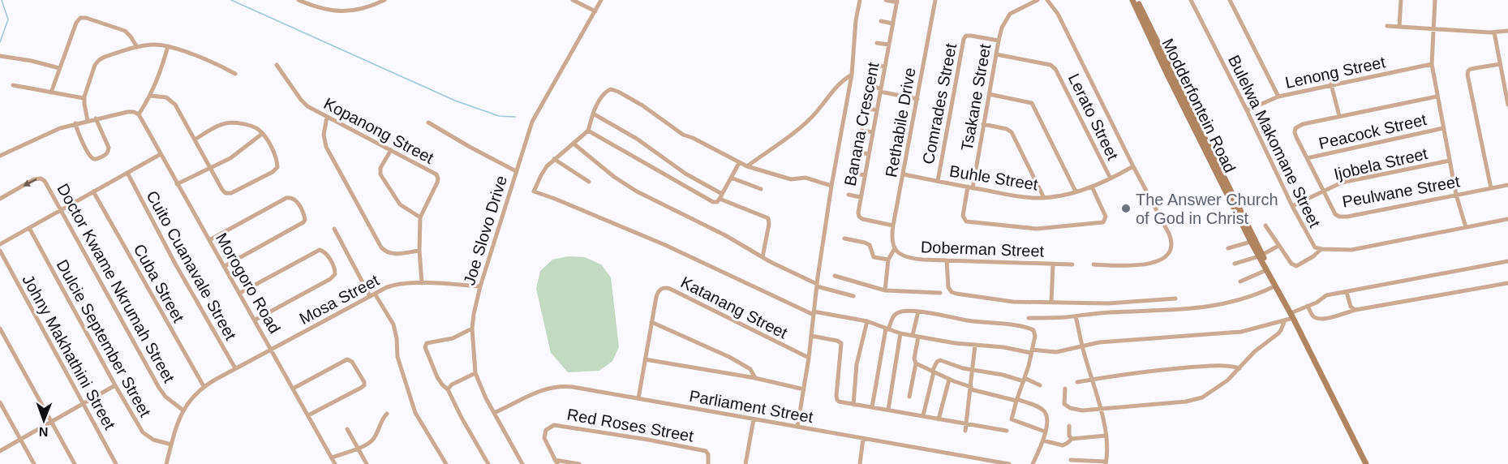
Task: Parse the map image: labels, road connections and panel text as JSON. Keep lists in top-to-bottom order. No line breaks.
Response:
{"streets":{"main road":["Modderfontein Road"],"street":["Lenong Street","Tsakane Street","Comrades Street","Lerato Street","Rethabile Drive","Banana Crescent","Kopanong Street","Peacock Street","Bulelwa Makomane Street","Ijobela Street","Buhle Street","Peulwane Street","Joe Slovo Drive","Doberman Street","Cuito Cuanavale Street","Doctor Kwame Nkrumah Street","Cuba Street","Morogoro Road","Mosa Street","Katanang Street","Dulcie September Street","Johny Makhathini Street","Parliament Street","Red Roses Street"]},"crossings":[["Lenong Street","Bulelwa Makomane Street"],["Tsakane Street","Comrades Street"],["Tsakane Street","Lerato Street"],["Tsakane Street","Buhle Street"],["Comrades Street","Buhle Street"],["Lerato Street","Buhle Street"],["Rethabile Drive","Banana Crescent"],["Rethabile Drive","Buhle Street"],["Rethabile Drive","Doberman Street"],["Kopanong Street","Mosa Street"],["Peacock Street","Peulwane Street"],["Bulelwa Makomane Street","Ijobela Street"],["Ijobela Street","Peulwane Street"],["Joe Slovo Drive","Mosa Street"],["Joe Slovo Drive","Parliament Street"],["Cuito Cuanavale Street","Mosa Street"],["Doctor Kwame Nkrumah Street","Mosa Street"],["Cuba Street","Mosa Street"],["Morogoro Road","Mosa Street"],["Mosa Street","Dulcie September Street"],["Katanang Street","Parliament Street"]],"places":["The Answer Church of God in Christ"],"north":"bottom"}
